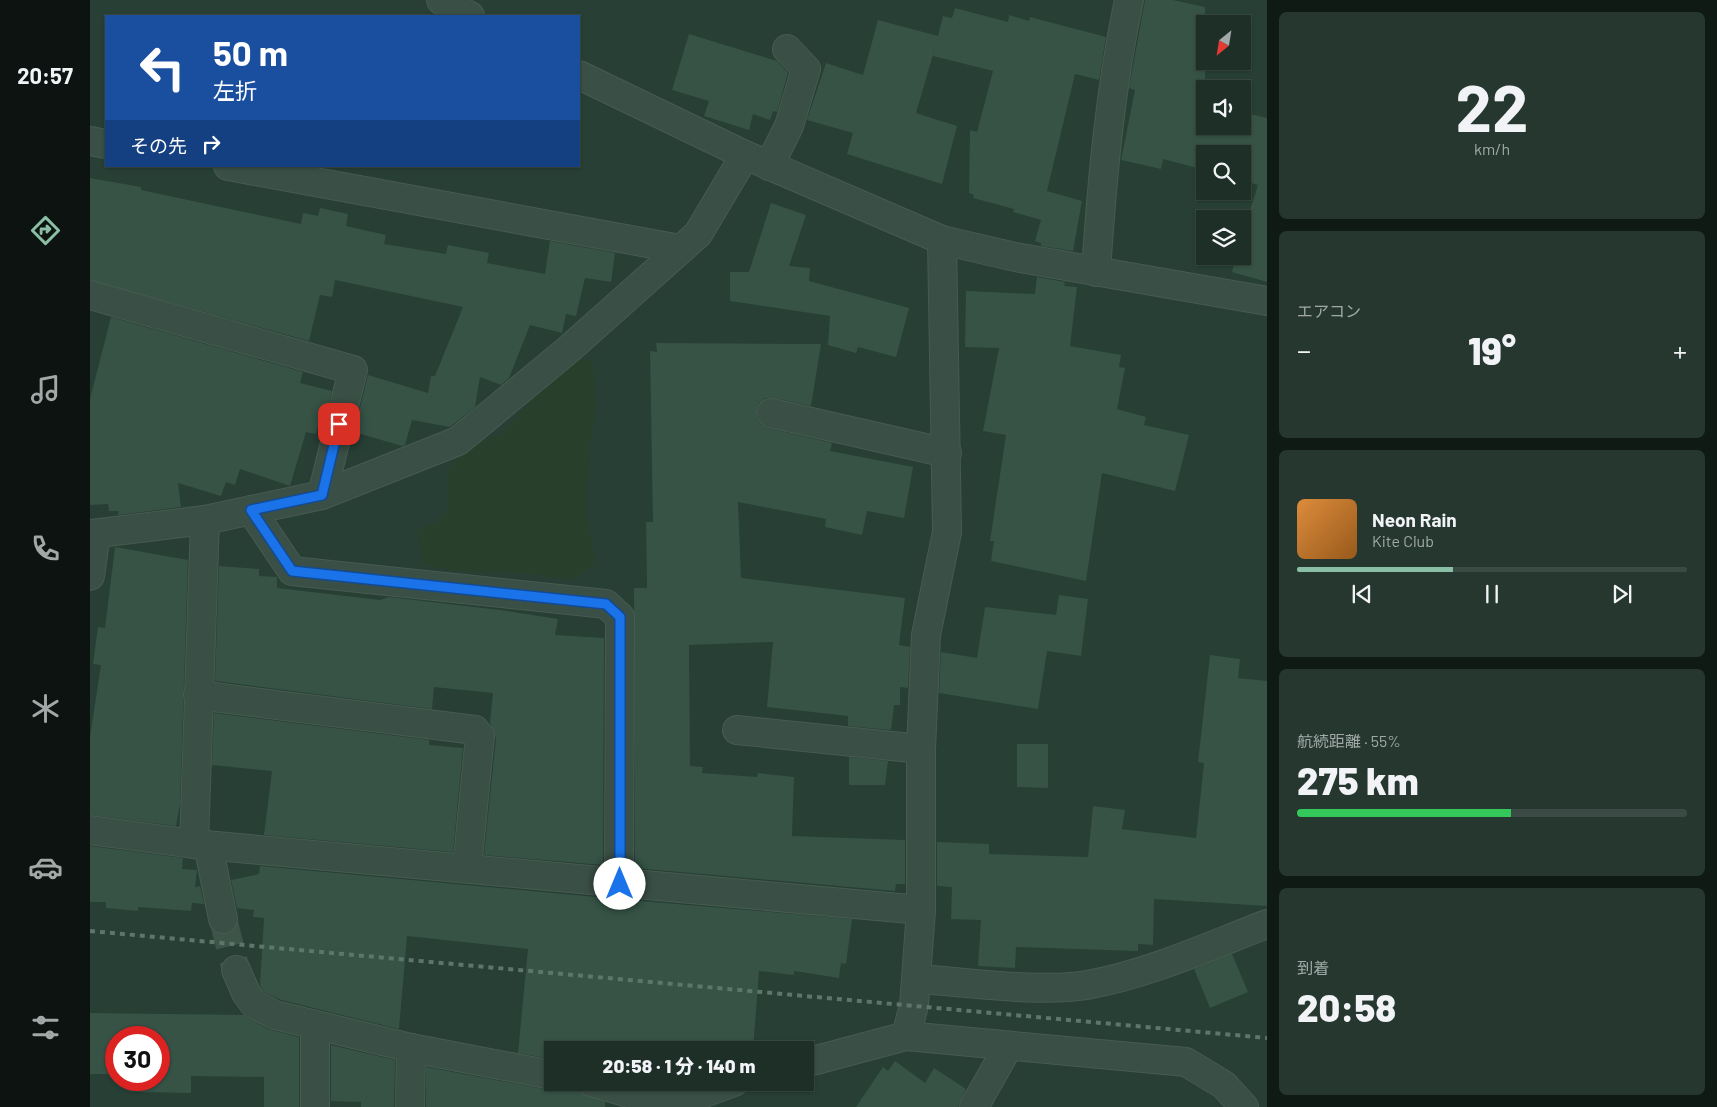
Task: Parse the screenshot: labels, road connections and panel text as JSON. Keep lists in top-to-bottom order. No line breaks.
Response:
{"north":"bottom left","page":{"tabs":"20:57","tile":[["22","km/h"],"エアコン",["航続距離 · 55%","275 km"],["到着","20:58"]],"turn":["50 m","左折"],"then":"その先","heat":["−","19°","+"],"song":["Neon Rain","Kite Club"],"limit":"30","trip":"20:58 · 1 分 · 140 m"}}
